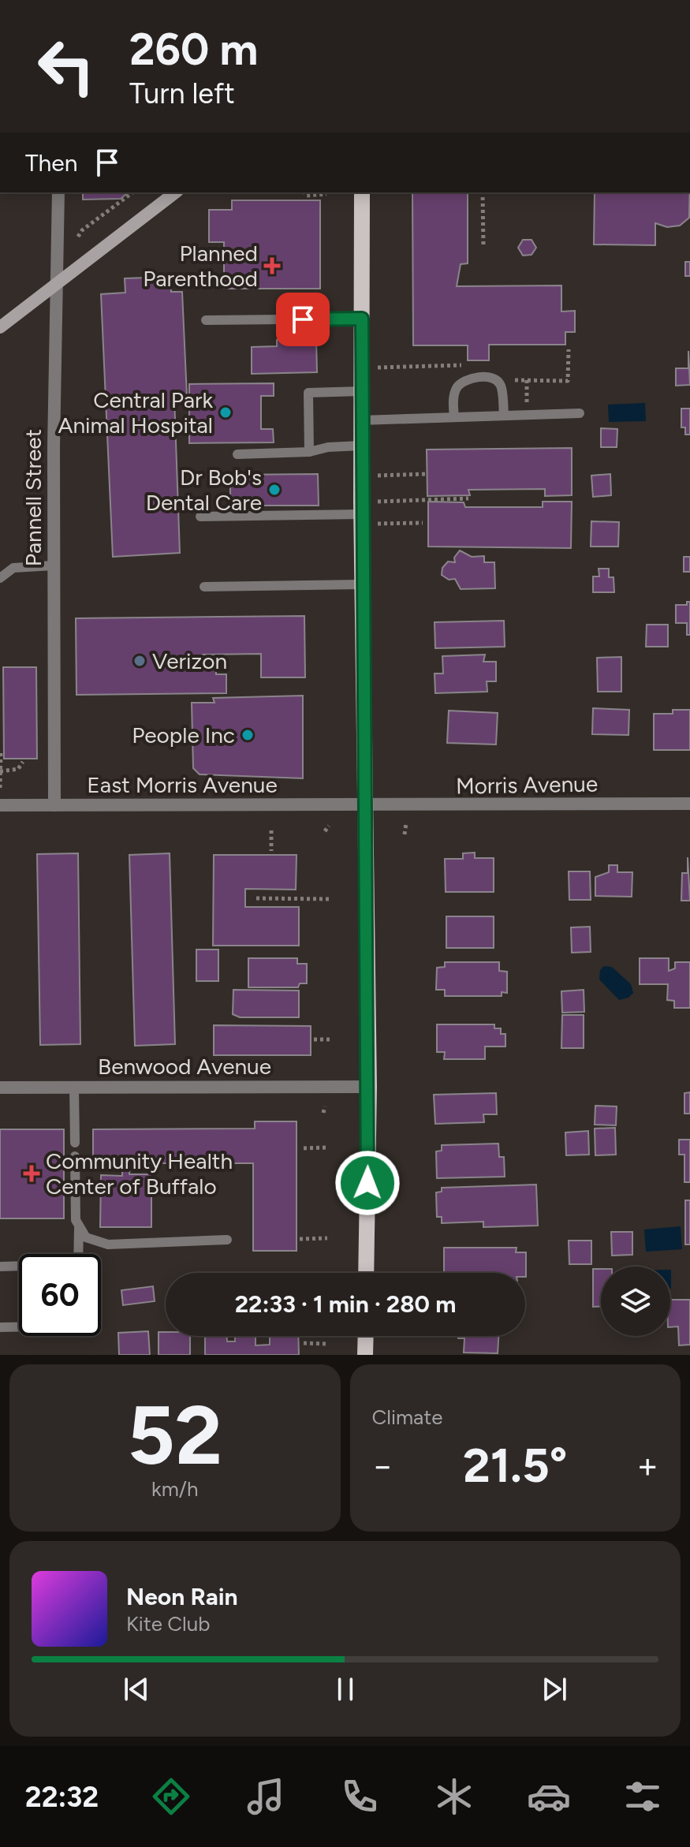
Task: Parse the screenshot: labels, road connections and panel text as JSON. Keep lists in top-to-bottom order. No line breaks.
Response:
{"streets":{"street":["Pannell Street","East Morris Avenue","Morris Avenue","Benwood Avenue"]},"crossings":[["Pannell Street","East Morris Avenue"],["East Morris Avenue","Morris Avenue"]],"places":{"health":["Planned Parenthood","Community Health Center of Buffalo"],"other":["Central Park Animal Hospital","Dr Bob's Dental Care","Verizon","People Inc"]},"page":{"turn":["260 m","Turn left"],"then":"Then","limit":"60","trip":"22:33 · 1 min · 280 m","tile":[["52","km/h"],"Climate"],"heat":["−","21.5°","+"],"song":["Neon Rain","Kite Club"],"tabs":"22:32"}}
